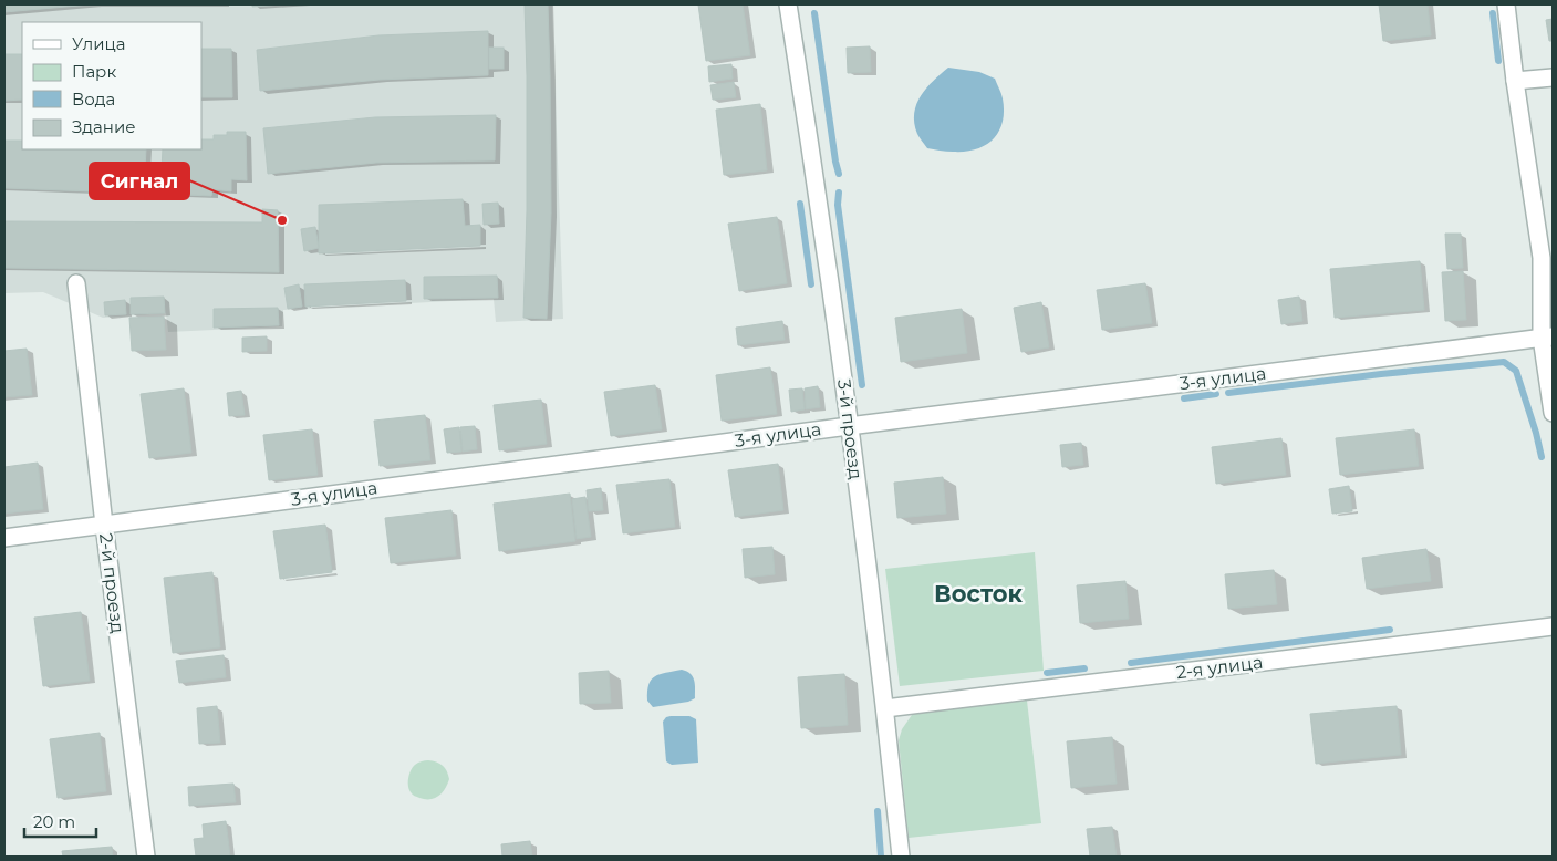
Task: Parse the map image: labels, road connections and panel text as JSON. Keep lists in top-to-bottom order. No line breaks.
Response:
{"streets":{"street":["3-я улица","3-й проезд","2-й проезд","2-я улица"]},"crossings":[["3-я улица","3-й проезд"],["3-я улица","2-й проезд"],["3-й проезд","2-я улица"]],"districts":["Восток"],"places":["Сигнал"],"legend":["Улица","Парк","Вода","Здание"],"scale_bar":"20 m"}
